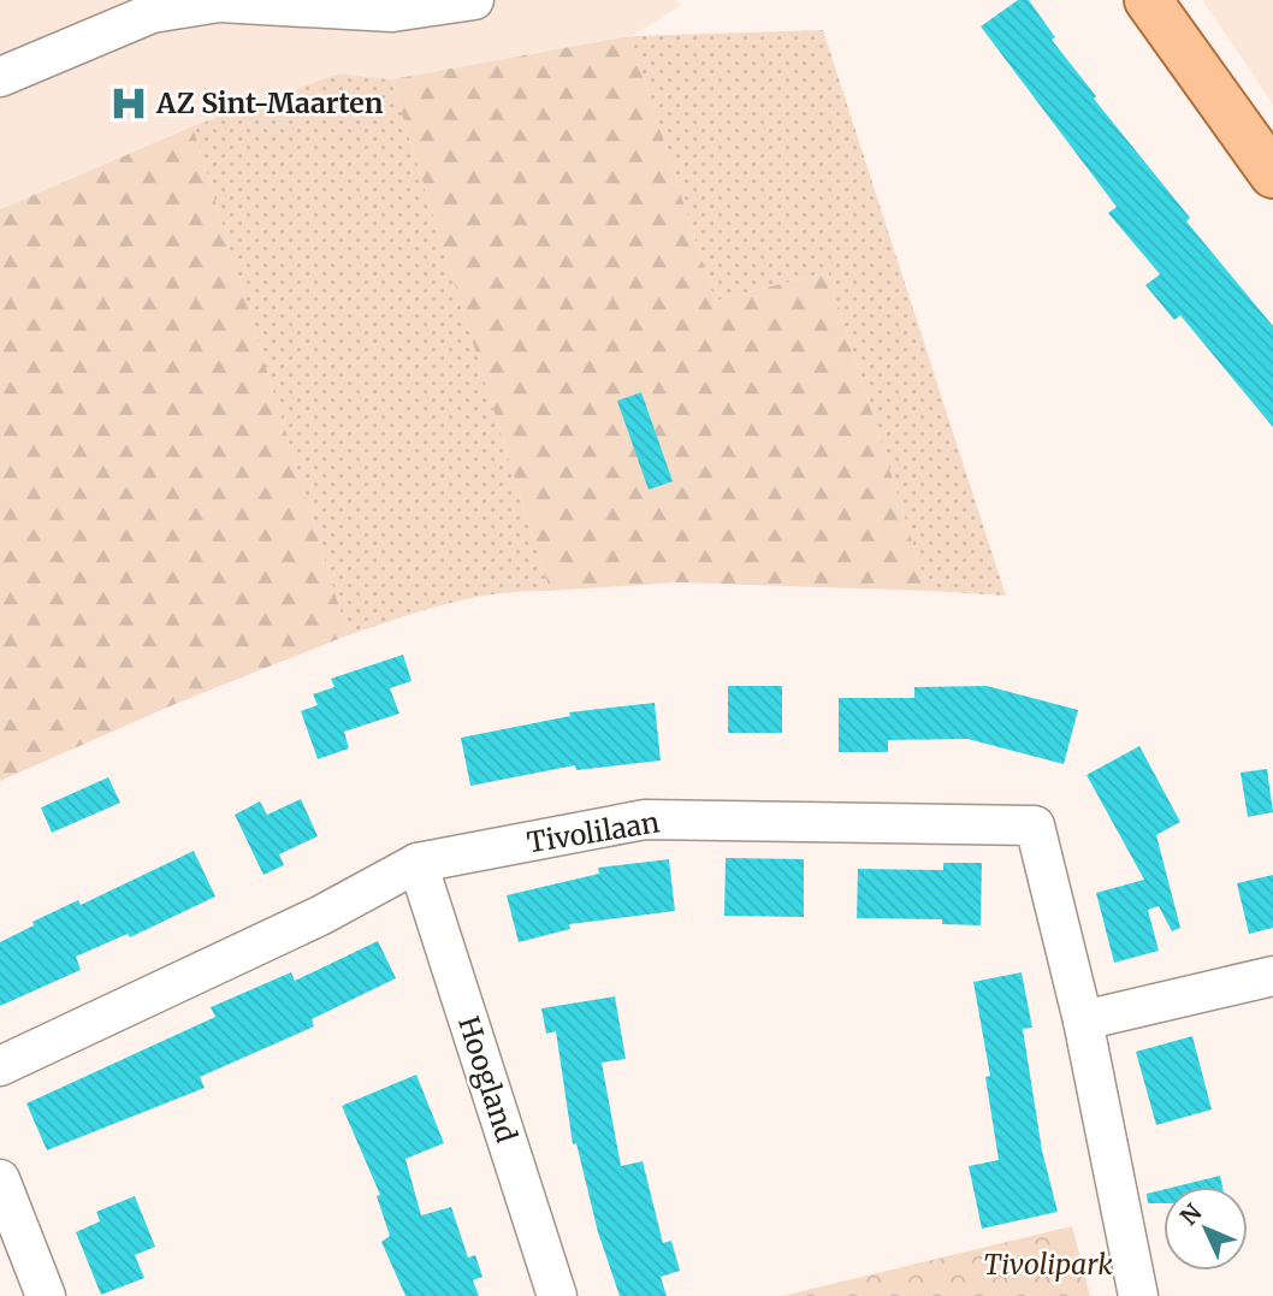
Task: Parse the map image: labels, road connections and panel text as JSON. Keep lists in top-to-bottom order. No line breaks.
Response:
{"streets":{"street":["Tivolilaan","Hoogland"]},"crossings":[["Tivolilaan","Hoogland"]],"parks":["Tivolipark"],"places":{"hospital":["AZ Sint-Maarten"]},"north":"top left"}
